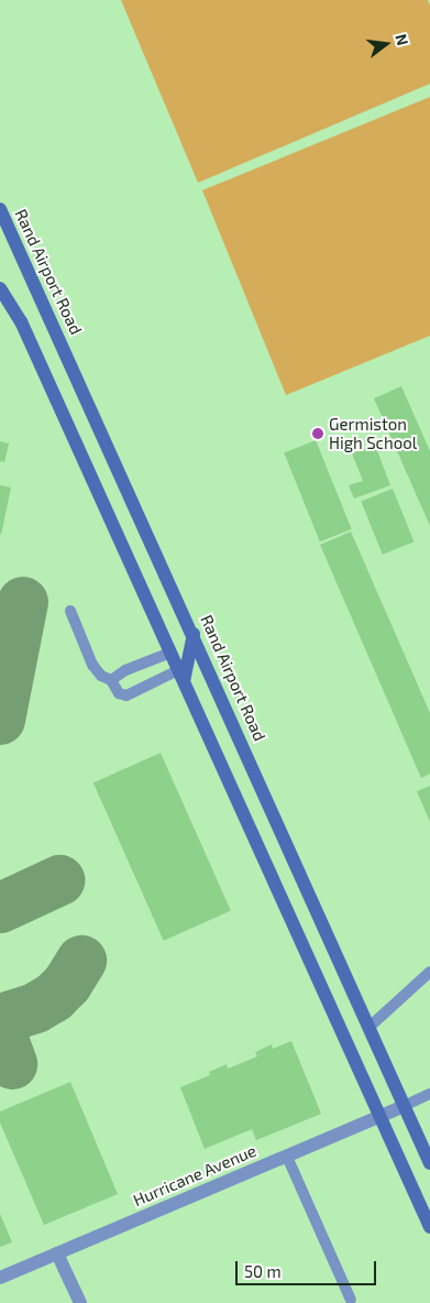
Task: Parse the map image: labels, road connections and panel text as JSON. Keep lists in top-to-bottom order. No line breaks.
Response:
{"streets":{"street":["Rand Airport Road","Hurricane Avenue"]},"crossings":[["Rand Airport Road","Hurricane Avenue"]],"places":["Germiston High School"],"scale_bar":"50 m","north":"right"}
